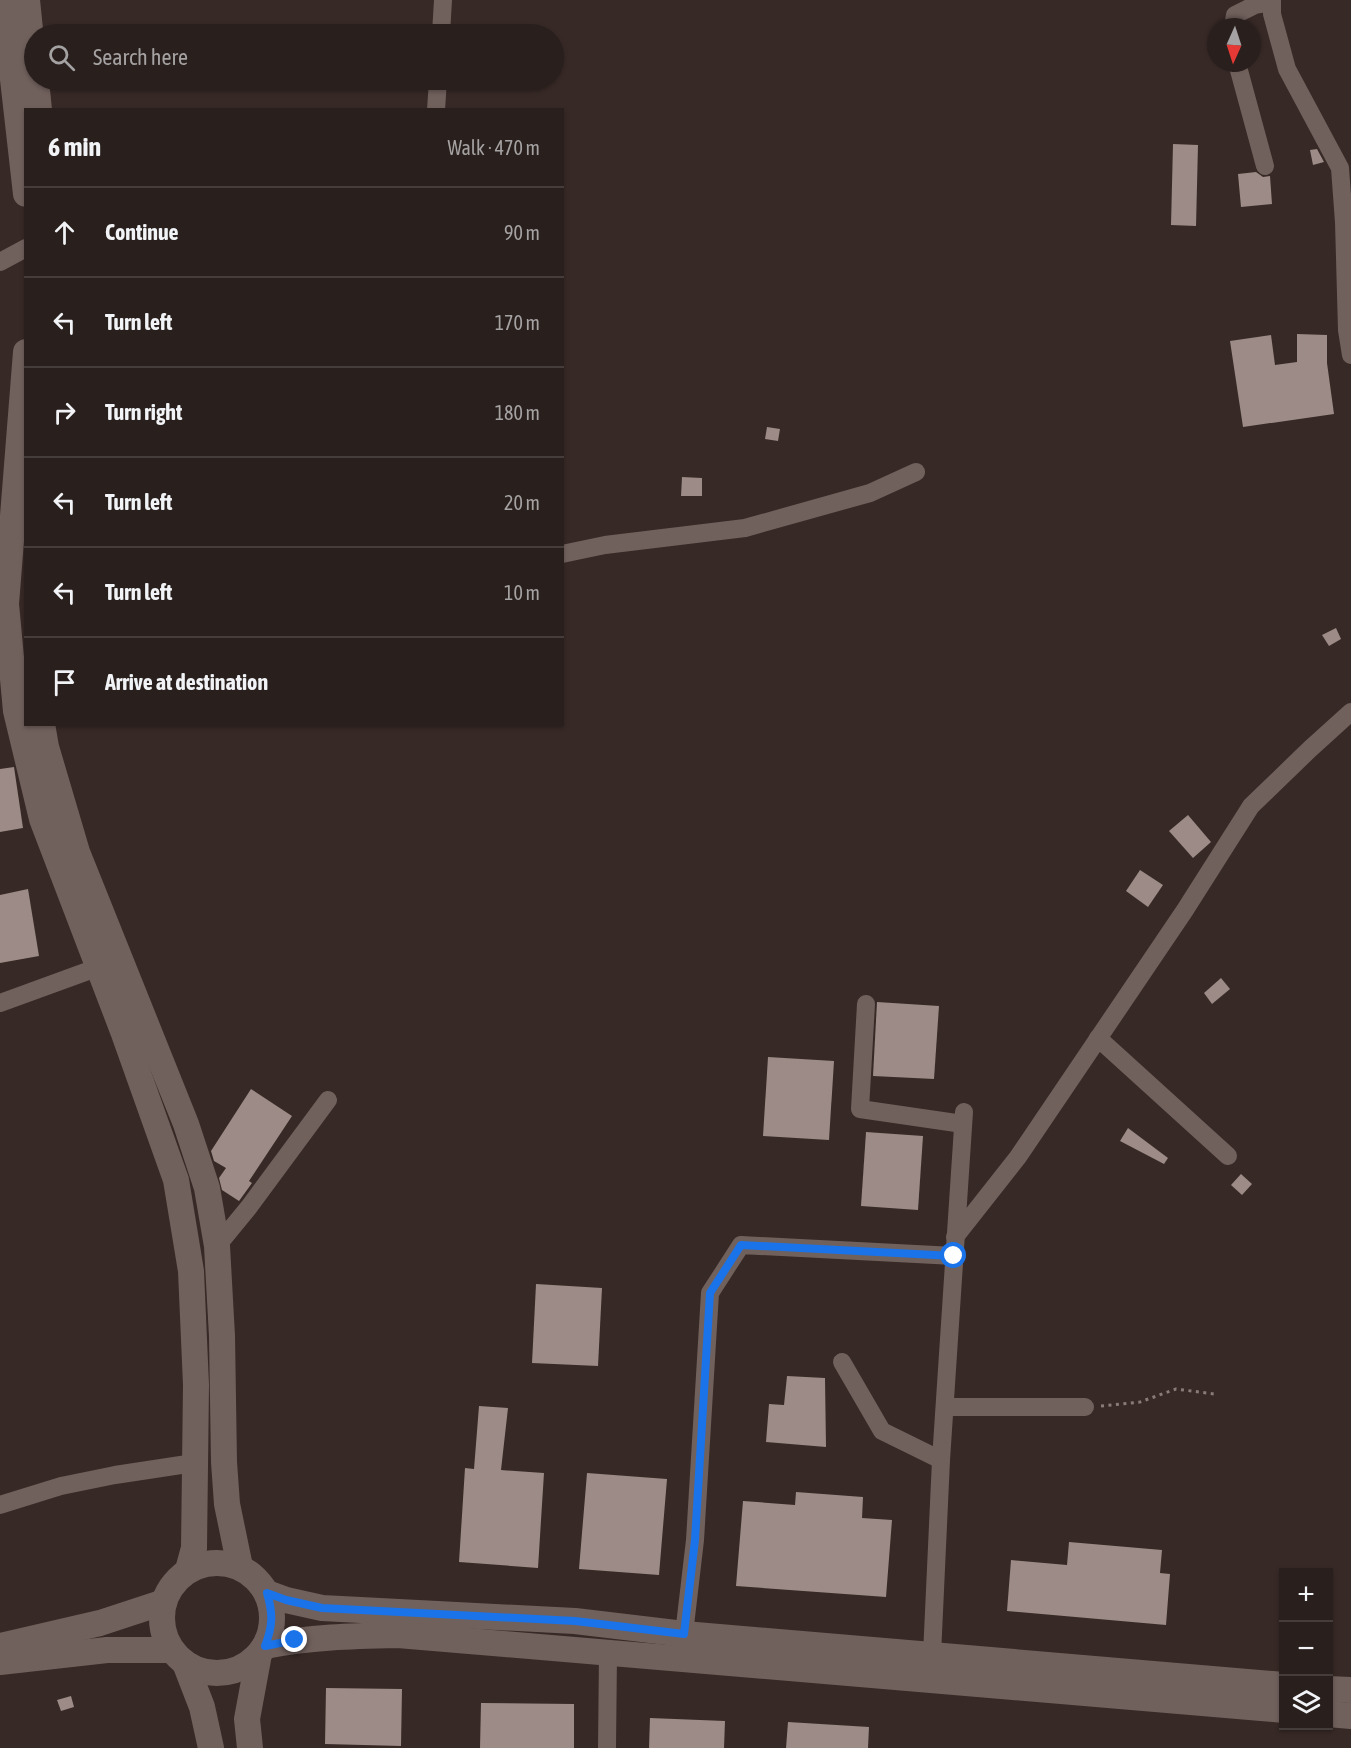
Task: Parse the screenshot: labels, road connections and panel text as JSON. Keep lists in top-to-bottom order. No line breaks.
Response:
{"north":"bottom","page":{"search":"Search here","heading":["6 min","Walk · 470 m"],"list":[["Continue","90 m"],["Turn left","170 m"],["Turn right","180 m"],["Turn left","20 m"],["Turn left","10 m"],"Arrive at destination"],"map_buttons":["+","−"]}}
